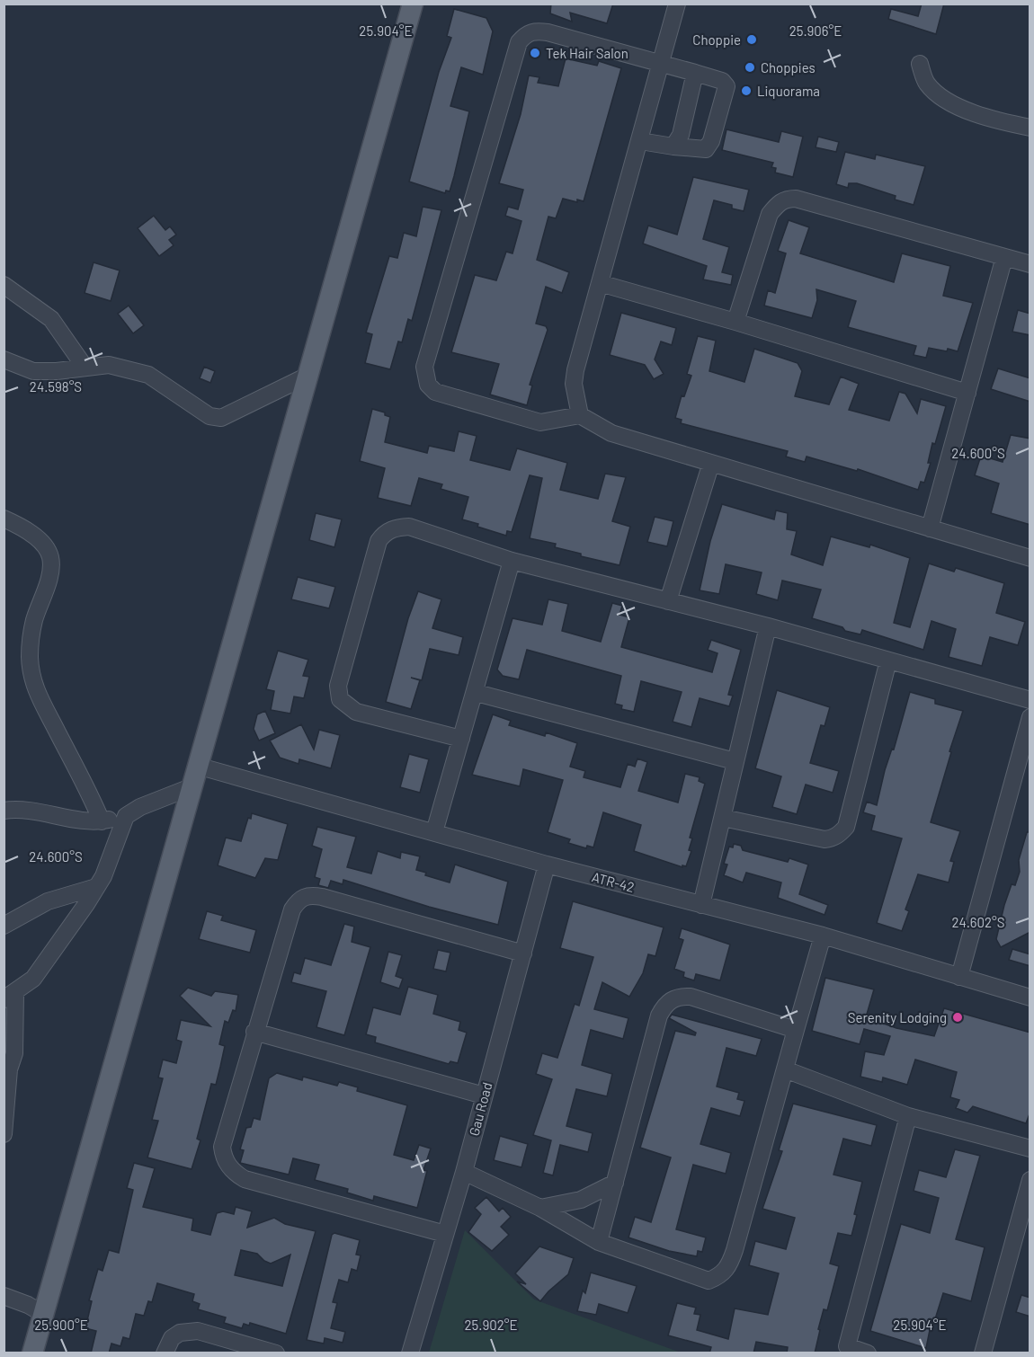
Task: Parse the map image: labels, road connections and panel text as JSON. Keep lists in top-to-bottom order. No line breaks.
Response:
{"streets":{"street":["ATR-42","Gau Road"]},"crossings":[["ATR-42","Gau Road"]],"places":["Choppie","Tek Hair Salon","Choppies","Liquorama","Serenity Lodging"],"coordinates":["25.904°E","25.906°E","24.598°S","24.600°S","24.602°S","25.900°E","25.902°E"]}
